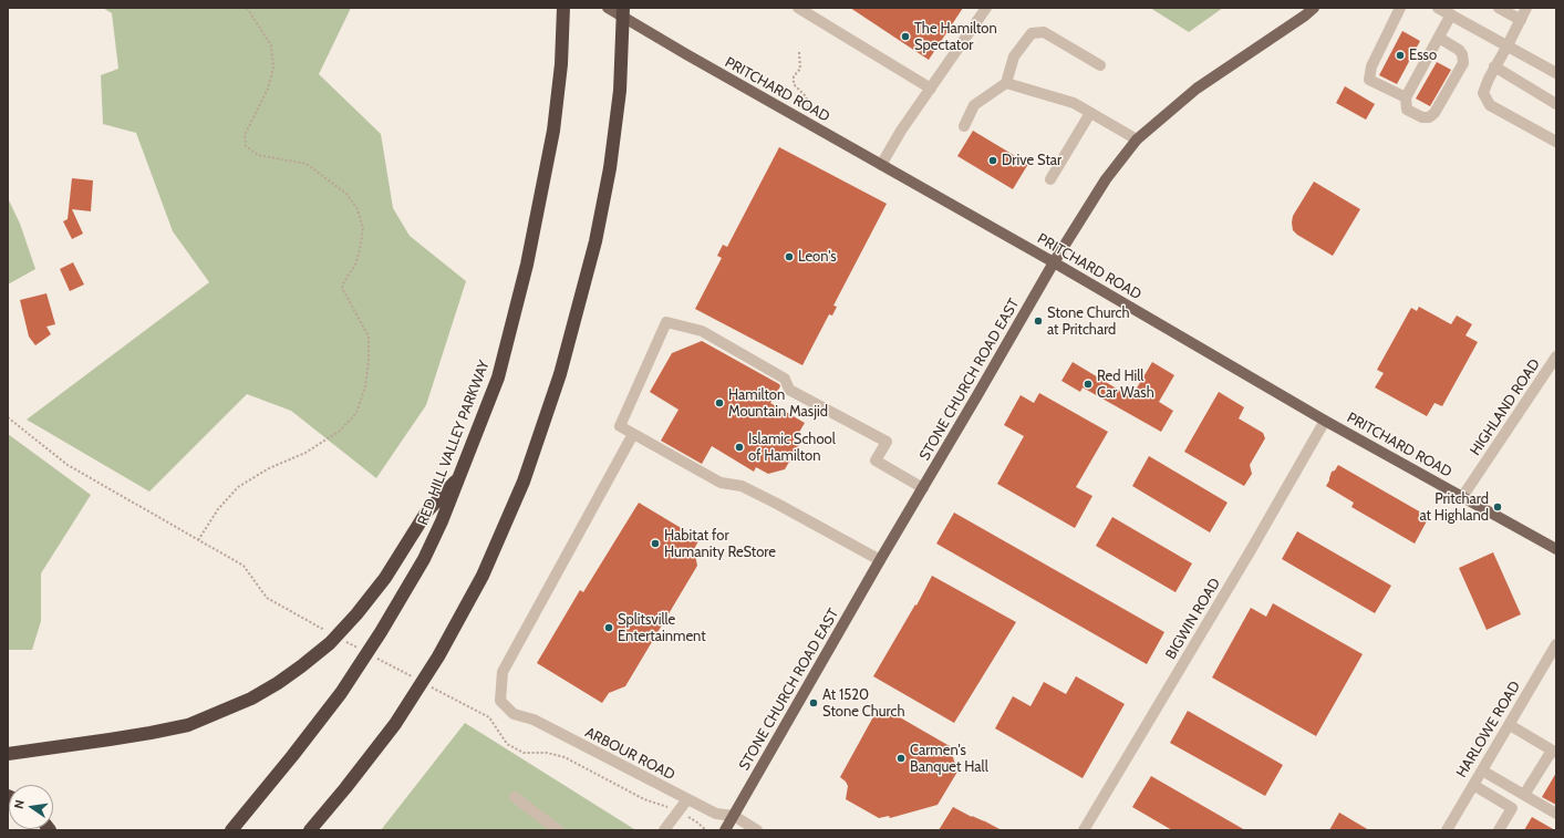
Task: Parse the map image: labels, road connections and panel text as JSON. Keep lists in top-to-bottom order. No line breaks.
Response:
{"streets":{"highway":["RED HILL VALLEY PARKWAY"],"main road":["PRITCHARD ROAD","STONE CHURCH ROAD EAST"],"street":["HIGHLAND ROAD","BIGWIN ROAD","HARLOWE ROAD","ARBOUR ROAD"]},"crossings":[["PRITCHARD ROAD","STONE CHURCH ROAD EAST"],["PRITCHARD ROAD","HIGHLAND ROAD"],["PRITCHARD ROAD","BIGWIN ROAD"],["STONE CHURCH ROAD EAST","ARBOUR ROAD"]],"places":["The Hamilton Spectator","Esso","Drive Star","Leon's","Stone Church at Pritchard","Red Hill Car Wash","Hamilton Mountain Masjid","Islamic School of Hamilton","Pritchard at Highland","Habitat for Humanity ReStore","Splitsville Entertainment","At 1520 Stone Church","Carmen's Banquet Hall"],"north":"left"}
